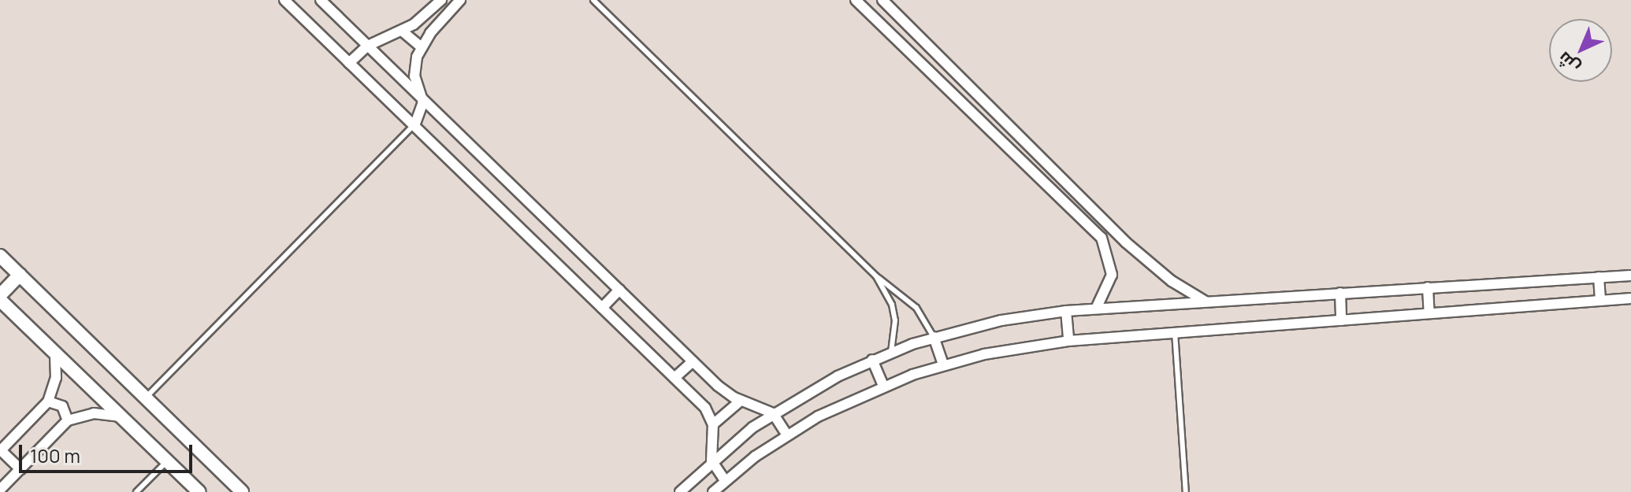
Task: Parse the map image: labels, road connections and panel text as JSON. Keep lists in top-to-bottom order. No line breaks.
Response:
{"scale_bar":"100 m","north":"bottom left"}
